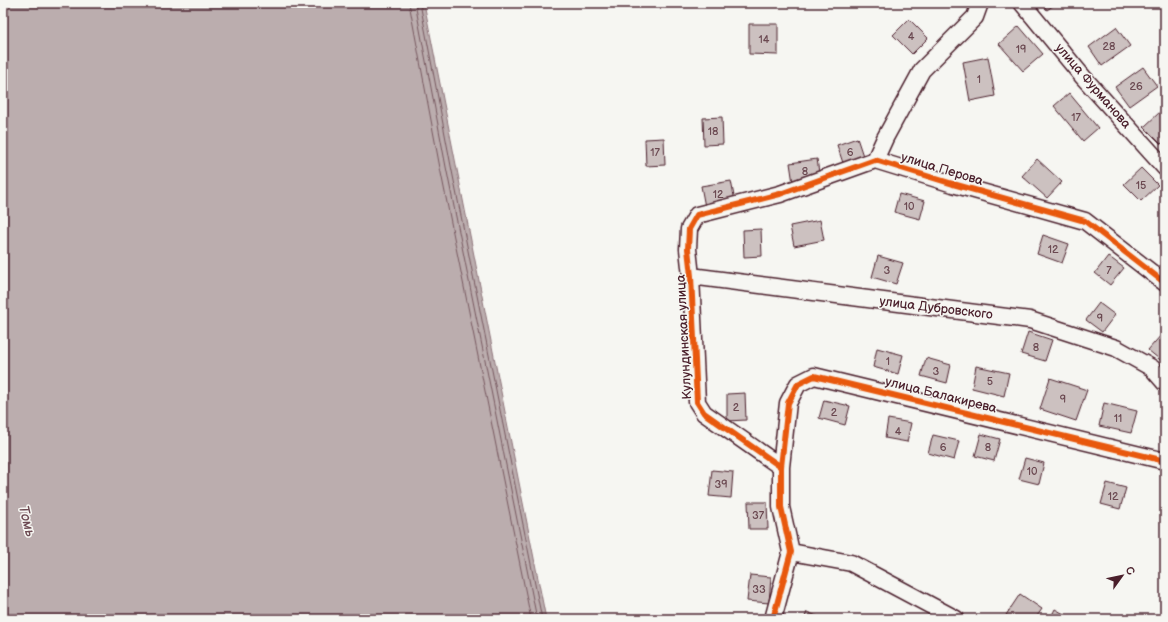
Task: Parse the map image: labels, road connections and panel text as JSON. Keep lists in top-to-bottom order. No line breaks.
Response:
{"streets":{"street":["улица Фурманова","улица Перова","улица Дубровского","Кулундинская улица","улица Балакирева"]},"crossings":[["улица Перова","Кулундинская улица"],["улица Дубровского","Кулундинская улица"],["Кулундинская улица","улица Балакирева"]],"water":["Томь"],"house_numbers":["4","14","28","19","1","26","17","18","17","6","8","15","12","10","12","3","7","9","8","1","3","5","9","2","2","11","4","6","8","10","39","12","37","33"],"north":"top right"}
